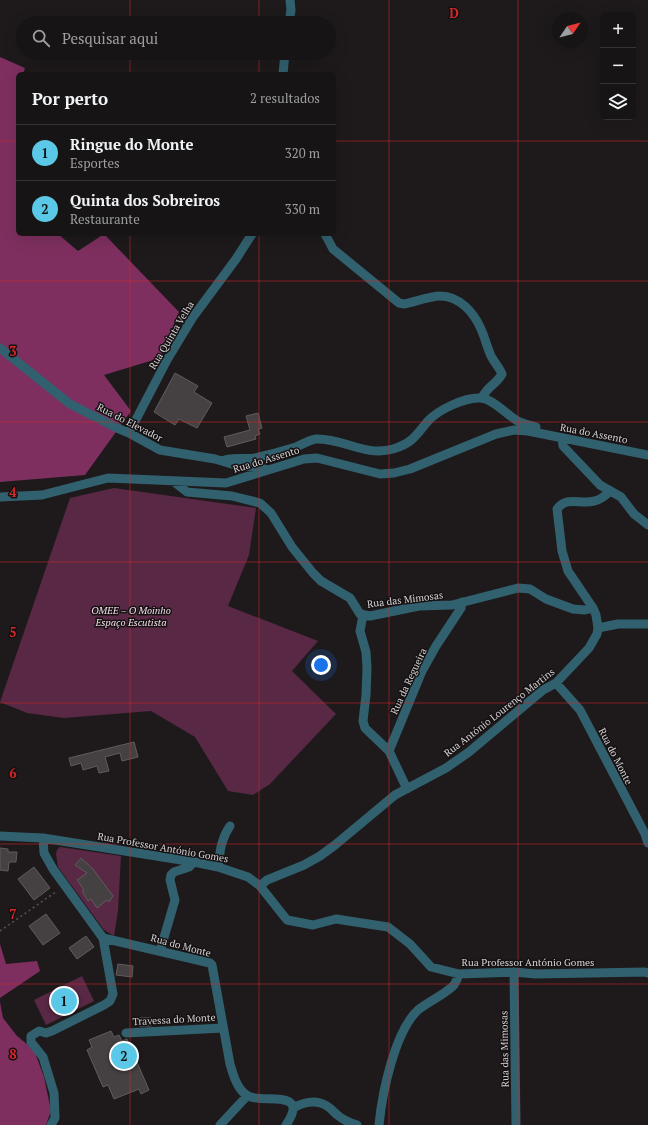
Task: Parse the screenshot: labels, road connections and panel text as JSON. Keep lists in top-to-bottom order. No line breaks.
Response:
{"streets":{"street":["Rua Quinta Velha","Rua do Elevador","Rua do Assento","Rua das Mimosas","Rua da Regueira","Rua António Lourenço Martins","Rua do Monte","Rua Professor António Gomes","Travessa do Monte"]},"crossings":[["Rua Quinta Velha","Rua do Elevador"],["Rua do Elevador","Rua do Assento"],["Rua do Assento","Rua das Mimosas"],["Rua das Mimosas","Rua da Regueira"],["Rua das Mimosas","Rua Professor António Gomes"],["Rua António Lourenço Martins","Rua do Monte"],["Rua António Lourenço Martins","Rua Professor António Gomes"],["Rua do Monte","Travessa do Monte"]],"parks":["OMEE – O Moinho Espaço Escutista"],"north":"top right","page":{"map_buttons":["+","−"],"search":"Pesquisar aqui","heading":["Por perto","2 resultados"],"list":[{"mark":"1","name":"Ringue do Monte","note":"Esportes","value":"320 m"},{"mark":"2","name":"Quinta dos Sobreiros","note":"Restaurante","value":"330 m"}],"pins":["1","2"]},"grid":{"columns":["D"],"rows":["3","4","5","6","7","8"]}}
